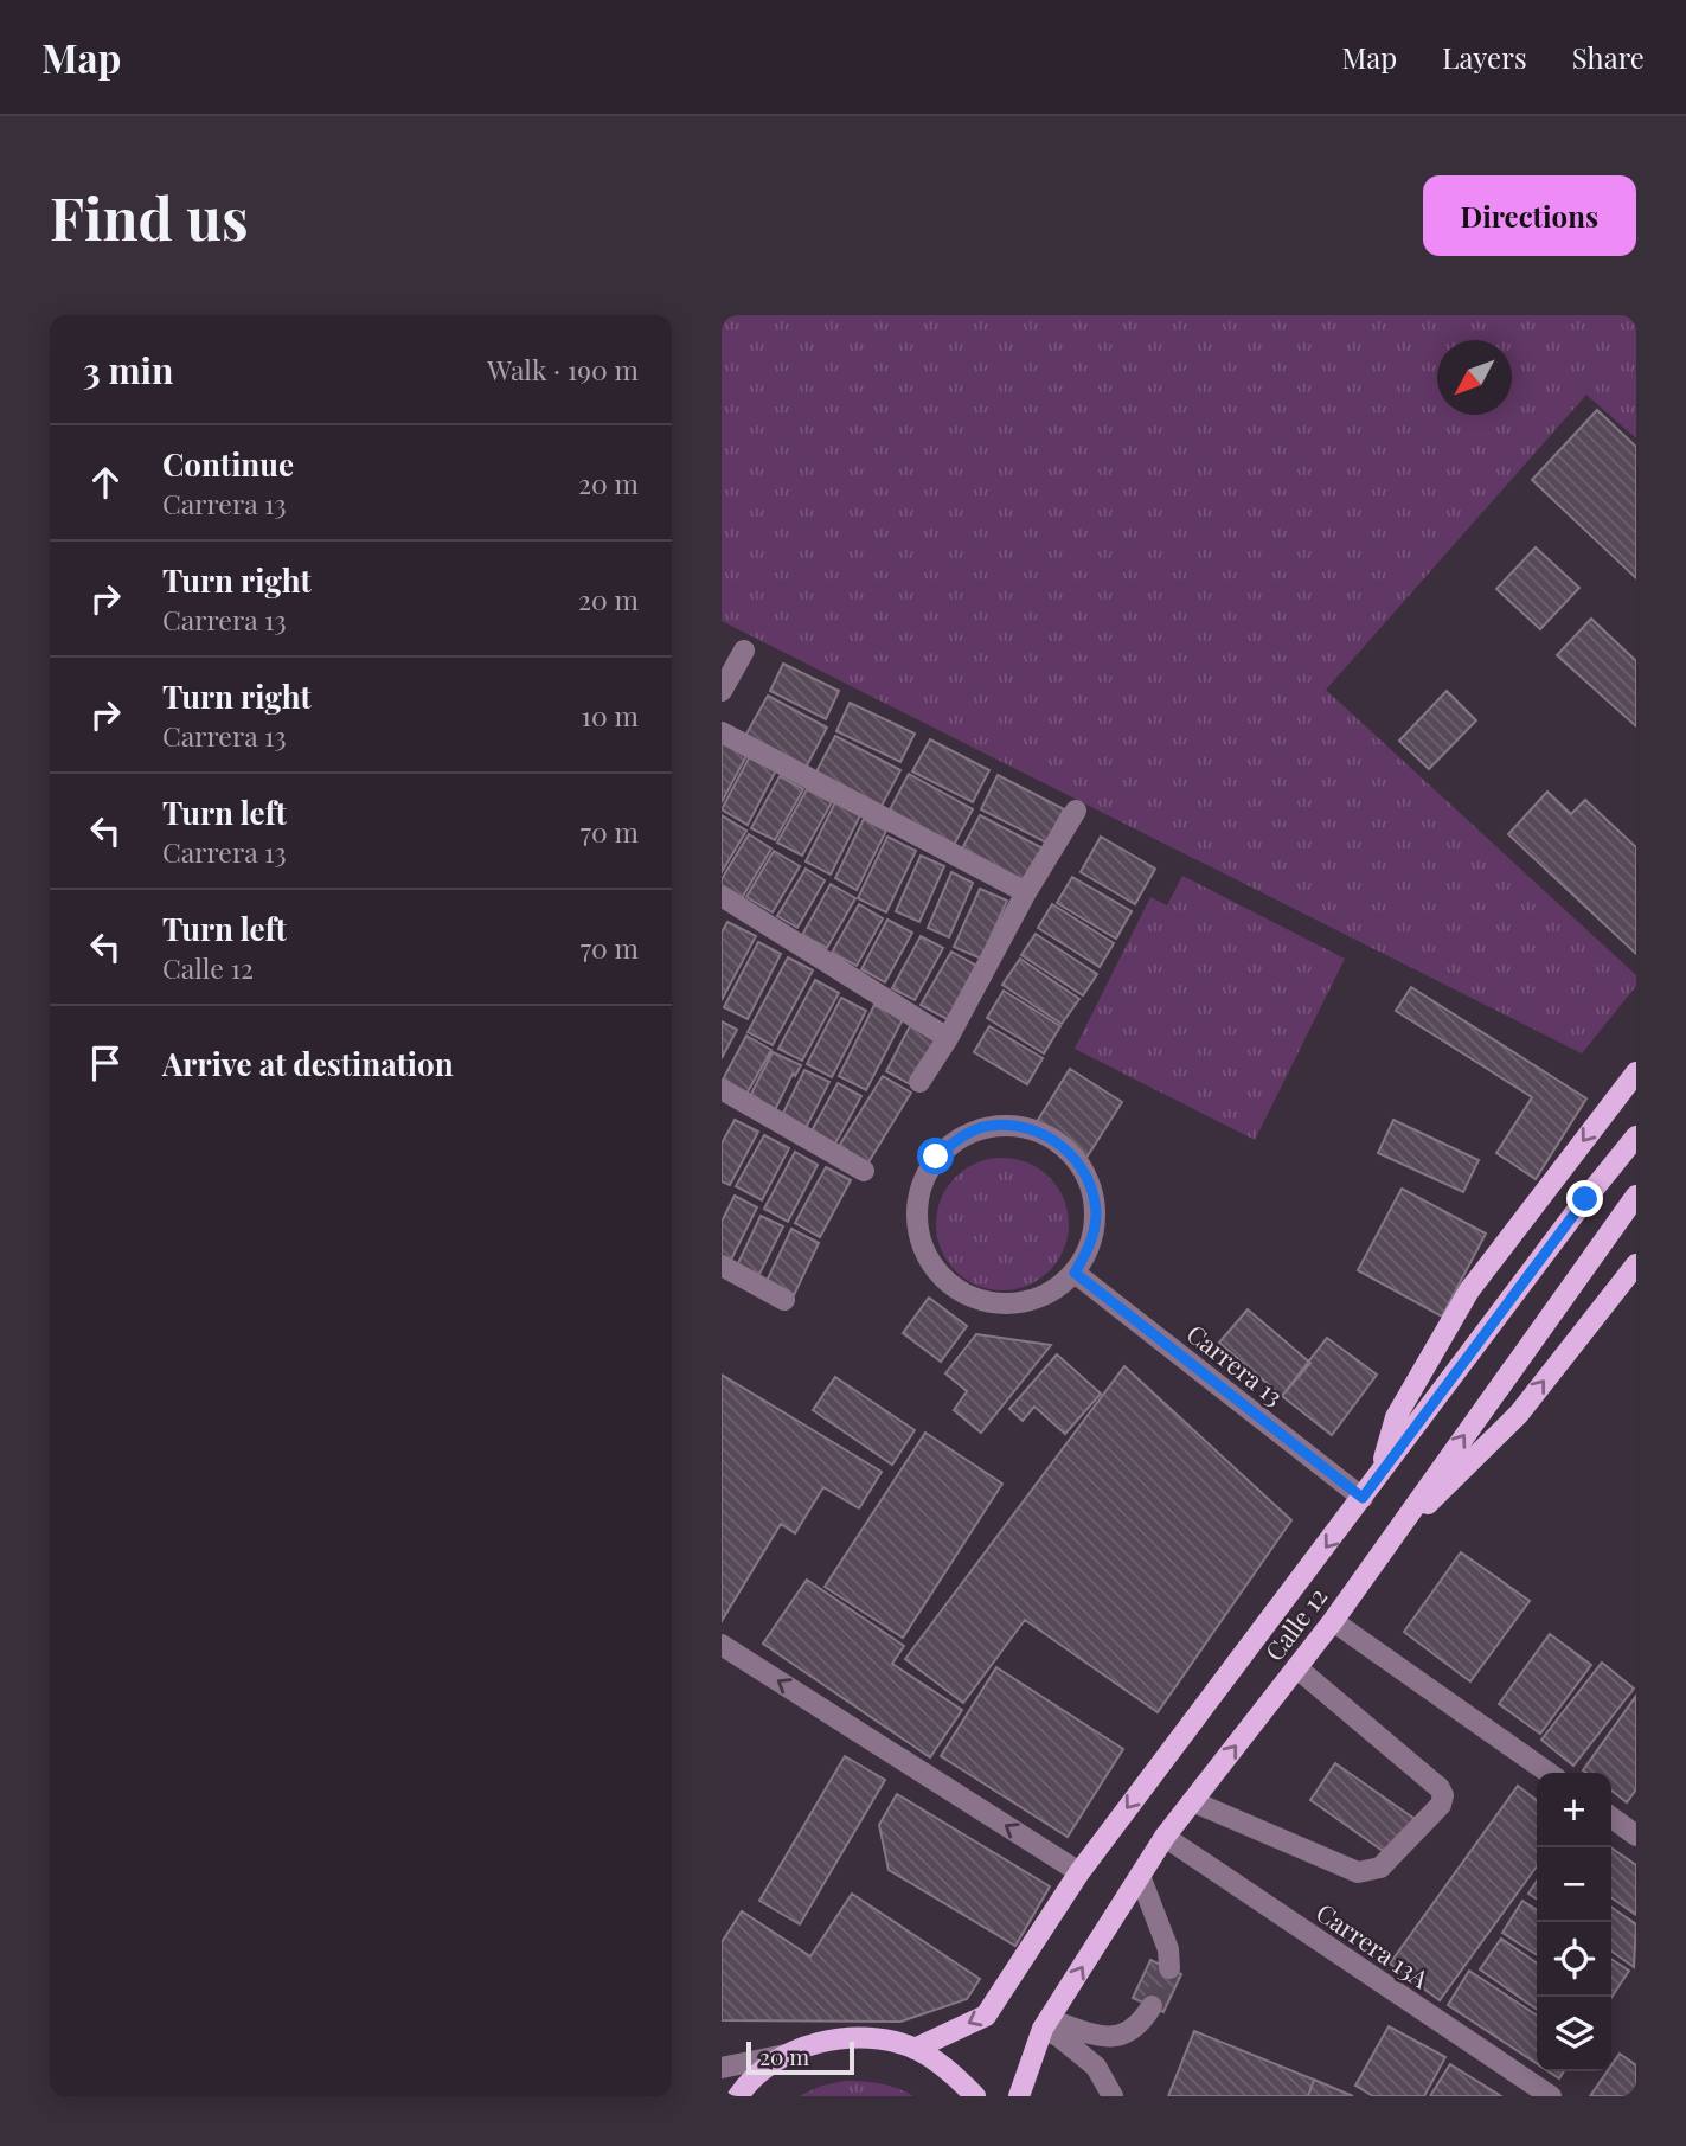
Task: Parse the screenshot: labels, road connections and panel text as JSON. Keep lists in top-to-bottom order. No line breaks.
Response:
{"streets":{"main road":["Calle 12"],"street":["Carrera 13","Carrera 13A"]},"crossings":[["Carrera 13","Calle 12"],["Calle 12","Carrera 13A"]],"scale_bar":"20 m","north":"bottom left","page":{"header":"Map","nav":["Map","Layers","Share"],"buttons":"Directions","title":"Find us","heading":["3 min","Walk · 190 m"],"list":[["Continue","Carrera 13","20 m"],["Turn right","Carrera 13","20 m"],["Turn right","Carrera 13","10 m"],["Turn left","Carrera 13","70 m"],["Turn left","Calle 12","70 m"],"Arrive at destination"],"map_buttons":["+","−"],"scale":"20 m"}}
